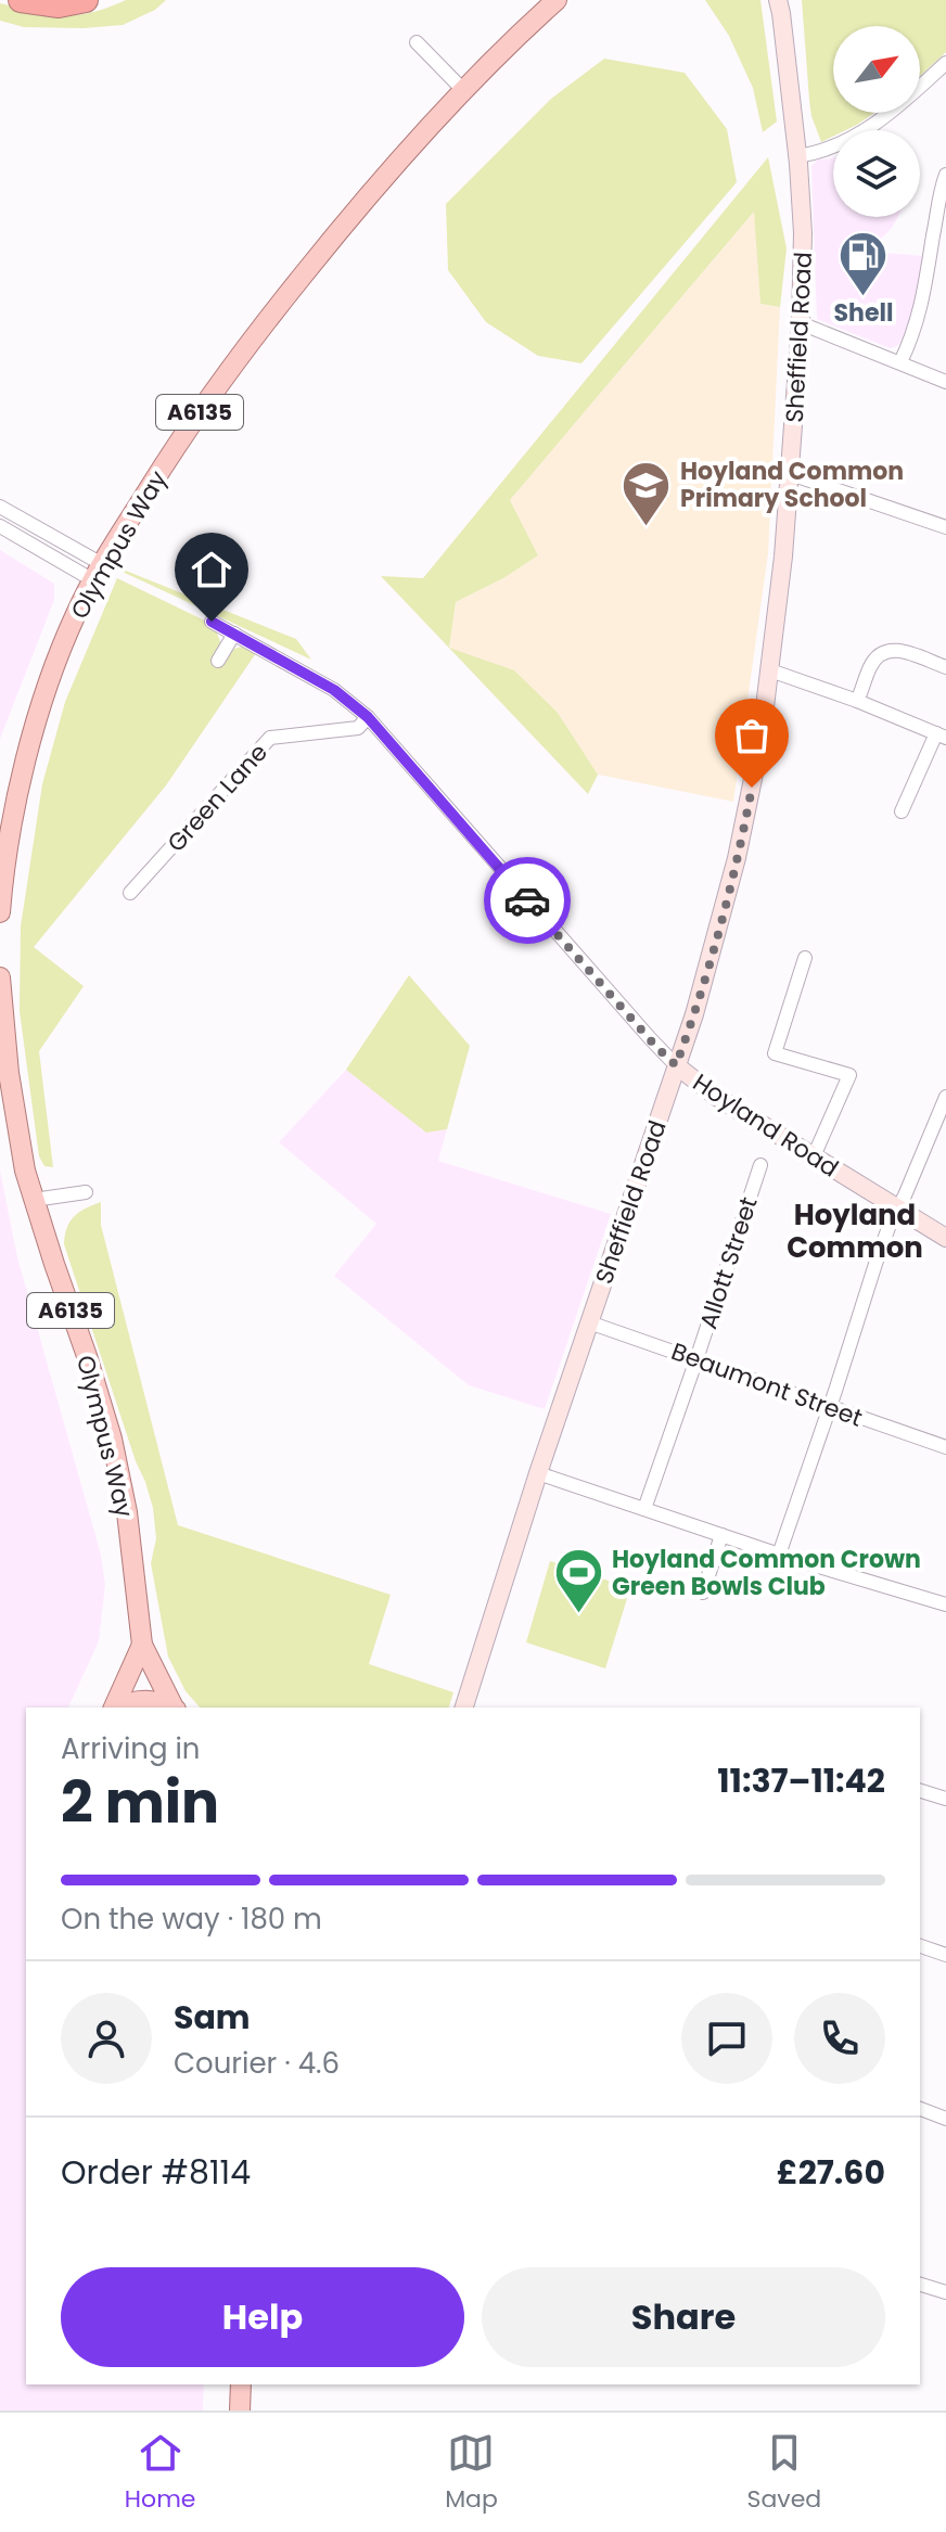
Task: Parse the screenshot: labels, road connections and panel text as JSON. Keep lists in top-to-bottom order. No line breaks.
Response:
{"streets":{"main road":["Sheffield Road","A6135","Olympus Way","Hoyland Road"],"street":["Green Lane","Allott Street","Beaumont Street"]},"crossings":[["Sheffield Road","Hoyland Road"],["Sheffield Road","Beaumont Street"],["Allott Street","Beaumont Street"]],"districts":["Hoyland Common"],"places":{"fuel station":["Shell"],"school or university":["Hoyland Common Primary School"],"sports":["Hoyland Common Crown Green Bowls Club"]},"north":"top right","page":{"heading":["2 min","Arriving in","11:37–11:42"],"panel":["Sam","Courier · 4.6","Order #8114","£27.60"],"bar":"On the way · 180 m","buttons":["Help","Share"],"tabs":["Home","Map","Saved"]}}
